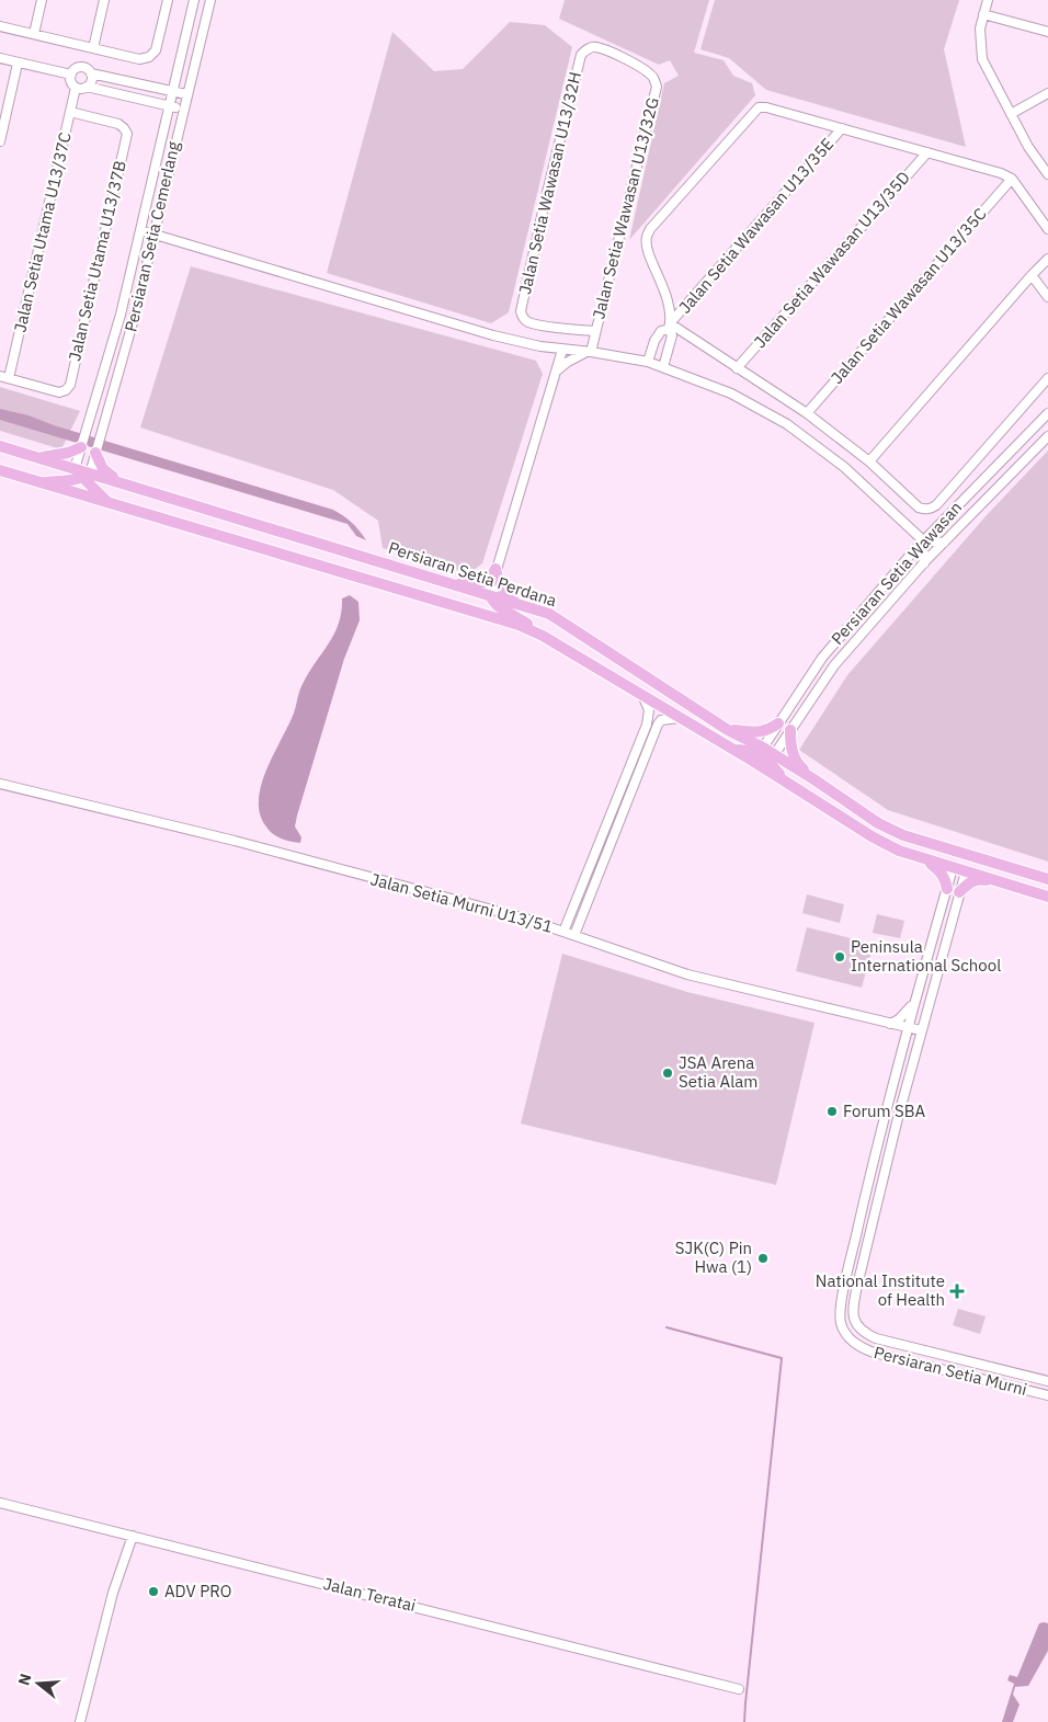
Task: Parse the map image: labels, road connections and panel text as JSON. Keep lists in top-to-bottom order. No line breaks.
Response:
{"streets":{"main road":["Persiaran Setia Perdana"],"street":["Jalan Setia Wawasan U13/32H","Jalan Setia Wawasan U13/32G","Jalan Setia Wawasan U13/35E","Jalan Setia Utama U13/37C","Persiaran Setia Cemerlang","Jalan Setia Wawasan U13/35D","Jalan Setia Utama U13/37B","Jalan Setia Wawasan U13/35C","Persiaran Setia Wawasan","Jalan Setia Murni U13/51","Persiaran Setia Murni","Jalan Teratai"]},"crossings":[["Jalan Setia Wawasan U13/32H","Jalan Setia Wawasan U13/32G"],["Jalan Setia Utama U13/37C","Jalan Setia Utama U13/37B"],["Persiaran Setia Cemerlang","Persiaran Setia Perdana"],["Persiaran Setia Wawasan","Persiaran Setia Perdana"],["Persiaran Setia Perdana","Persiaran Setia Murni"],["Jalan Setia Murni U13/51","Persiaran Setia Murni"]],"places":{"other":["Peninsula International School","JSA Arena Setia Alam","Forum SBA","SJK(C) Pin Hwa (1)","ADV PRO"],"health":["National Institute of Health"]},"north":"left"}
